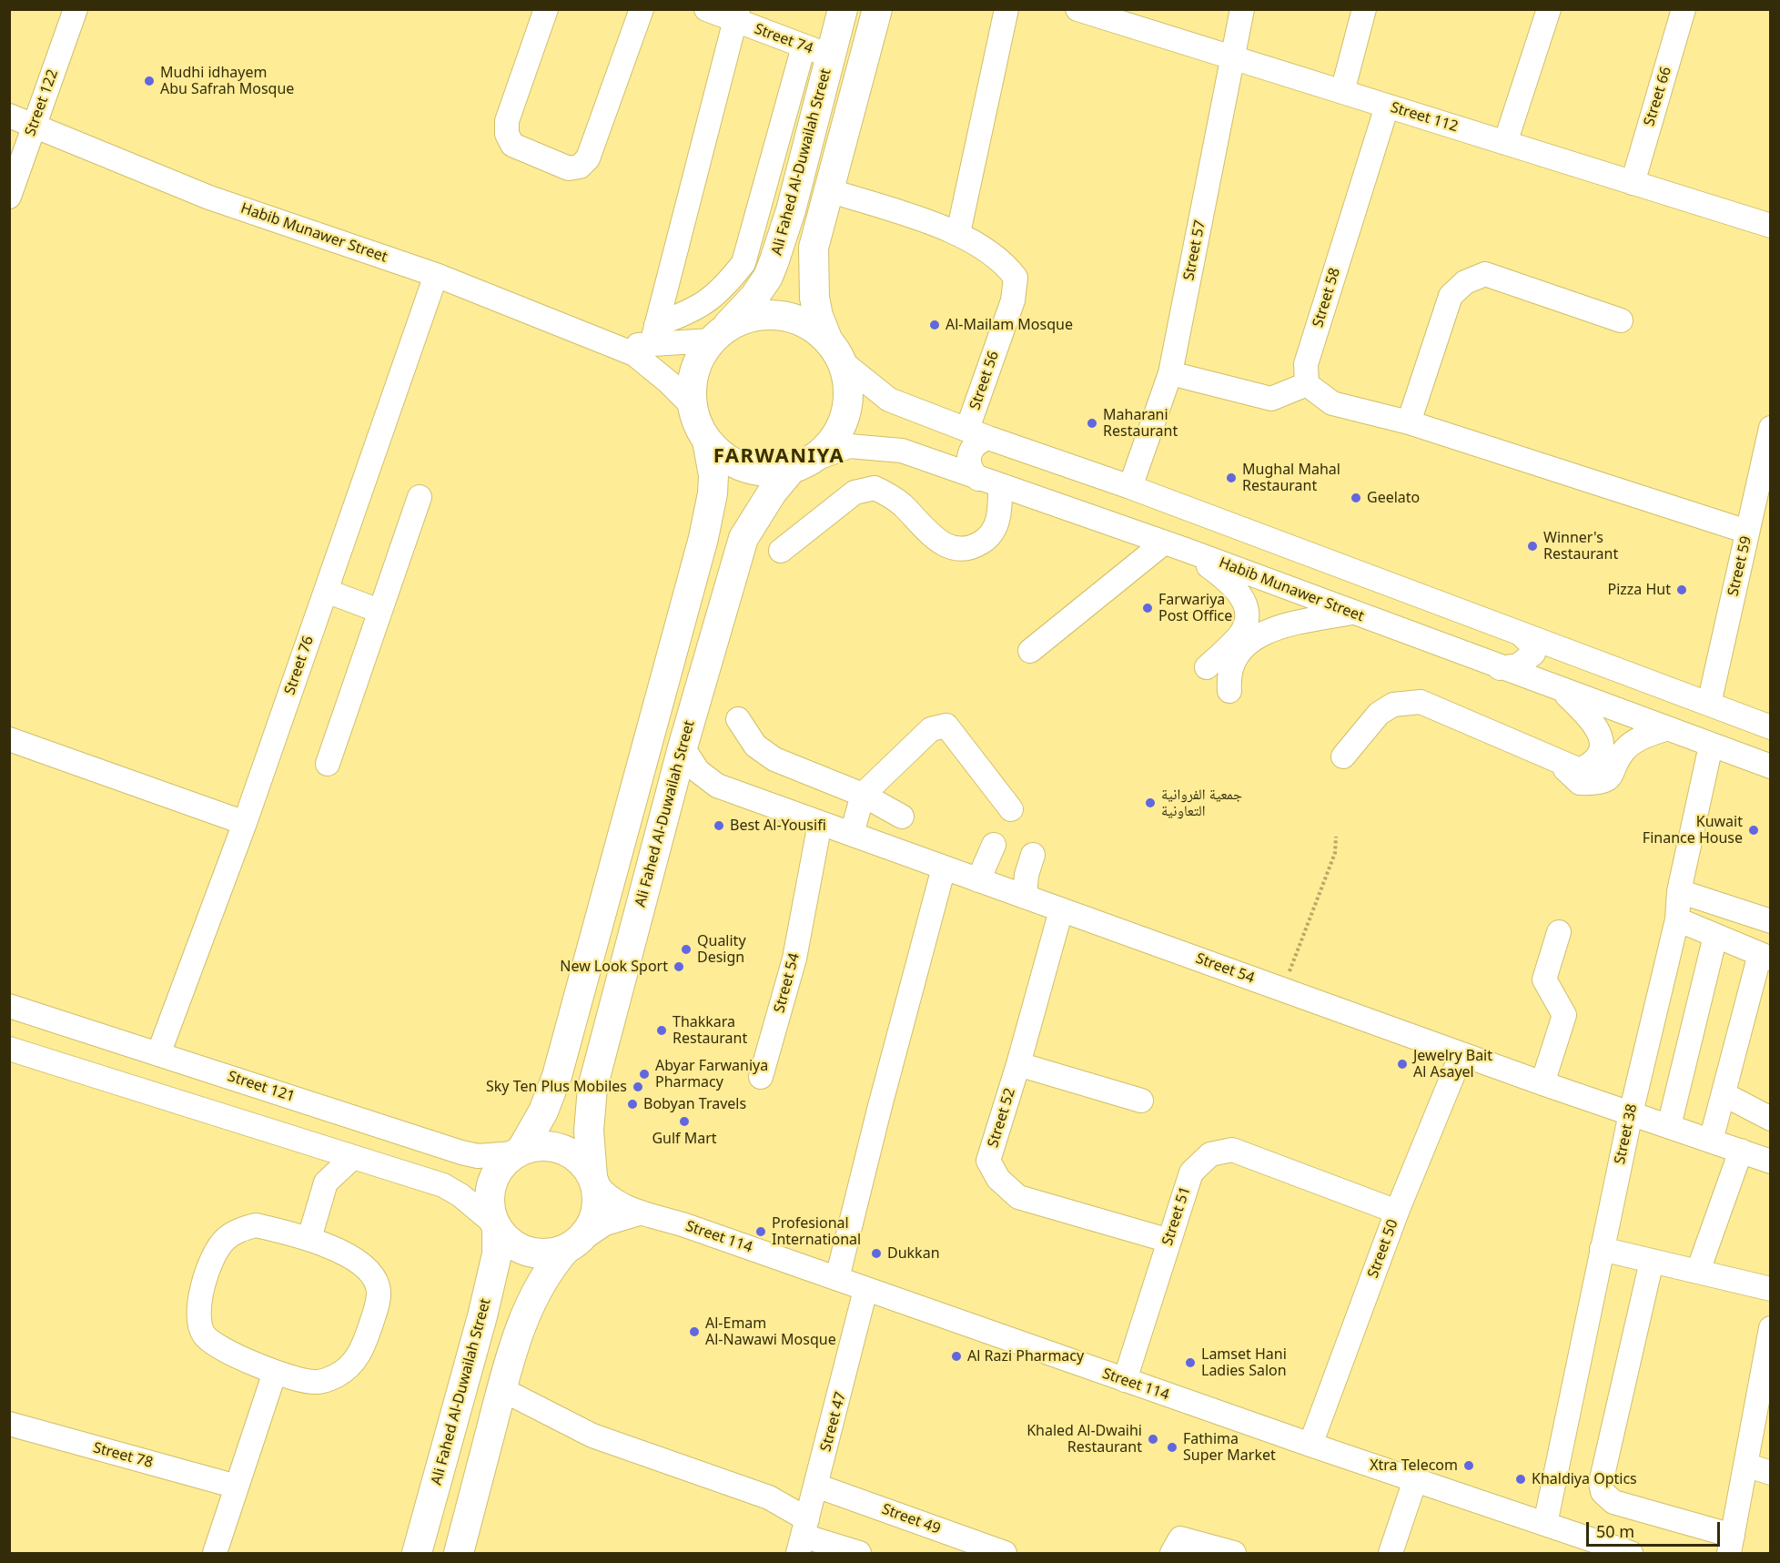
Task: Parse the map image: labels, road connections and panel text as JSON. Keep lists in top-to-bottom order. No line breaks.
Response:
{"streets":{"main road":["Ali Fahed Al-Duwailah Street"],"street":["Street 74","Street 66","Street 122","Street 112","Habib Munawer Street","Street 57","Street 58","Street 56","Street 59","Street 76","Street 54","Street 121","Street 52","Street 38","Street 51","Street 114","Street 50","Street 47","Street 78","Street 49"]},"crossings":[["Street 74","Ali Fahed Al-Duwailah Street"],["Street 66","Street 112"],["Street 122","Habib Munawer Street"],["Street 112","Street 57"],["Street 112","Street 58"],["Ali Fahed Al-Duwailah Street","Habib Munawer Street"],["Ali Fahed Al-Duwailah Street","Street 54"],["Ali Fahed Al-Duwailah Street","Street 121"],["Ali Fahed Al-Duwailah Street","Street 114"],["Habib Munawer Street","Street 76"],["Habib Munawer Street","Street 38"],["Street 76","Street 121"],["Street 54","Street 52"],["Street 54","Street 38"],["Street 54","Street 50"],["Street 121","Street 114"],["Street 52","Street 51"],["Street 38","Street 114"],["Street 51","Street 114"],["Street 51","Street 50"],["Street 114","Street 50"],["Street 114","Street 47"],["Street 47","Street 49"]],"districts":["FARWANIYA"],"places":["Mudhi idhayem Abu Safrah Mosque","Al-Mailam Mosque","Maharani Restaurant","Mughal Mahal Restaurant","Geelato","Winner's Restaurant","Pizza Hut","Farwariya Post Office","جمعية الفروانية التعاونية","Best Al-Yousifi","Kuwait Finance House","Quality Design","New Look Sport","Thakkara Restaurant","Jewelry Bait Al Asayel","Abyar Farwaniya Pharmacy","Sky Ten Plus Mobiles","Bobyan Travels","Gulf Mart","Profesional International","Dukkan","Al-Emam Al-Nawawi Mosque","Al Razi Pharmacy","Lamset Hani Ladies Salon","Khaled Al-Dwaihi Restaurant","Fathima Super Market","Xtra Telecom","Khaldiya Optics"],"scale_bar":"50 m"}
